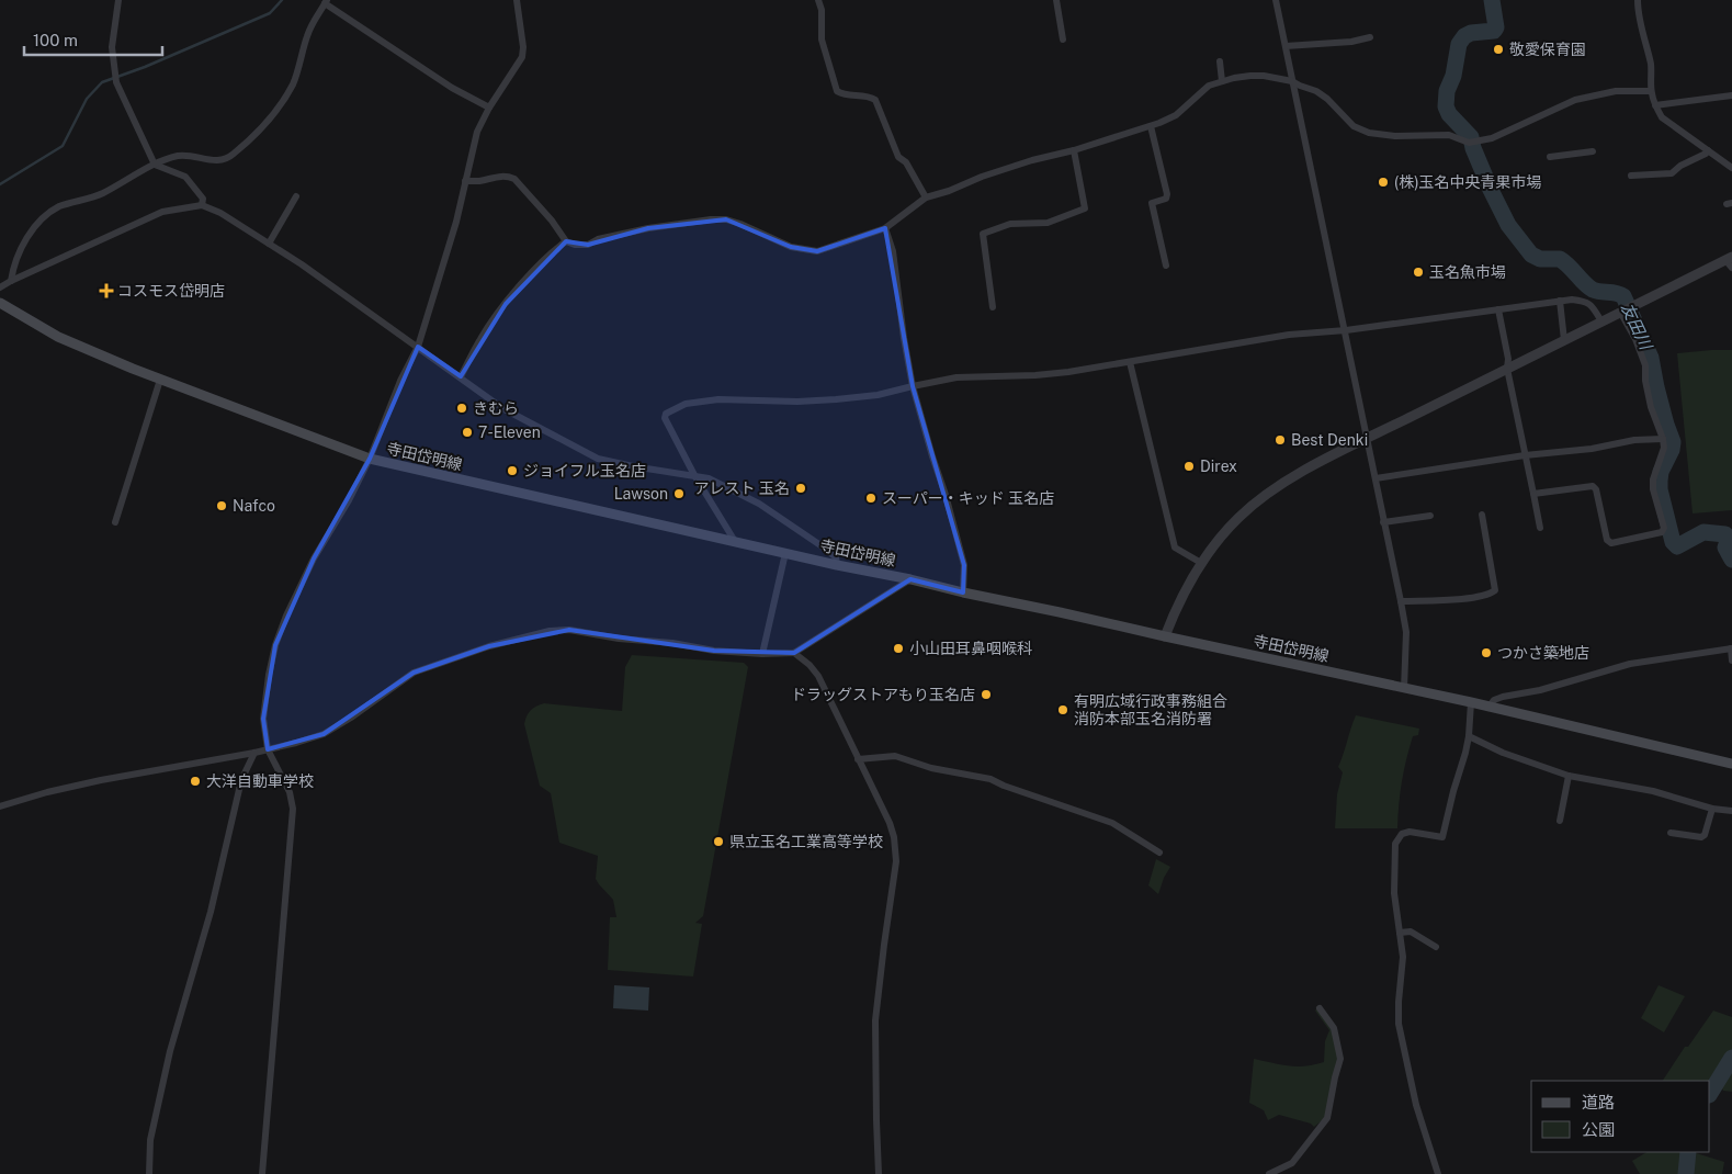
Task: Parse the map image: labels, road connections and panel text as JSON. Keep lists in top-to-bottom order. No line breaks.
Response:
{"streets":{"main road":["寺田岱明線"]},"water":["友田川"],"places":{"other":["敬愛保育園","(株)玉名中央青果市場","玉名魚市場","きむら","7-Eleven","Best Denki","Direx","ジョイフル玉名店","アレスト 玉名","Lawson","スーパー・キッド 玉名店","Nafco","小山田耳鼻咽喉科","つかさ築地店","ドラッグストアもり玉名店","有明広域行政事務組合 消防本部玉名消防署","大洋自動車学校","県立玉名工業高等学校"],"health":["コスモス岱明店"]},"legend":["道路","公園"],"scale_bar":"100 m"}
